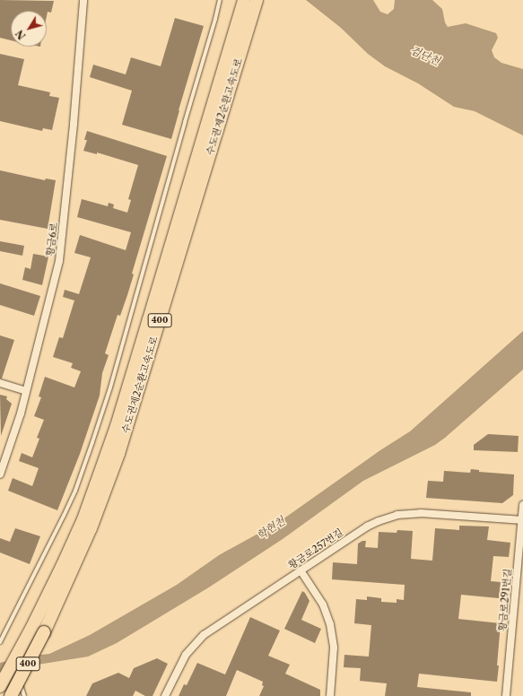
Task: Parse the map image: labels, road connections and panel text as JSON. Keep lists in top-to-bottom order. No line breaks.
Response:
{"streets":{"highway":["수도권제2순환고속도로","400"],"street":["황금6로","황금로257번길","황금로291번길"]},"crossings":[["황금로257번길","황금로291번길"]],"water":["검단천","학현천"],"north":"bottom left"}
